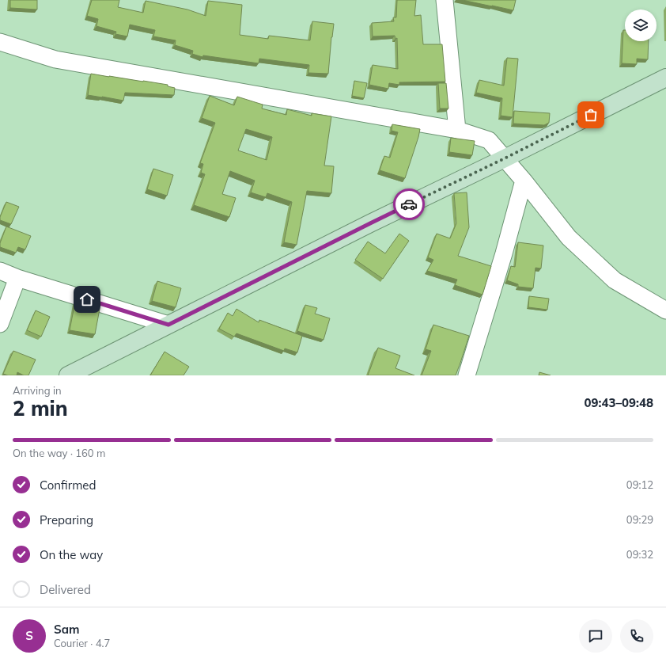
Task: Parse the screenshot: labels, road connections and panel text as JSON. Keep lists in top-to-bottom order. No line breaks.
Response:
{"page":{"heading":["2 min","Arriving in","09:43–09:48"],"panel":["Sam","Courier · 4.7"],"bar":"On the way · 160 m","list":[["Confirmed","09:12"],["Preparing","09:29"],["On the way","09:32"],"Delivered"],"round":"S"}}
